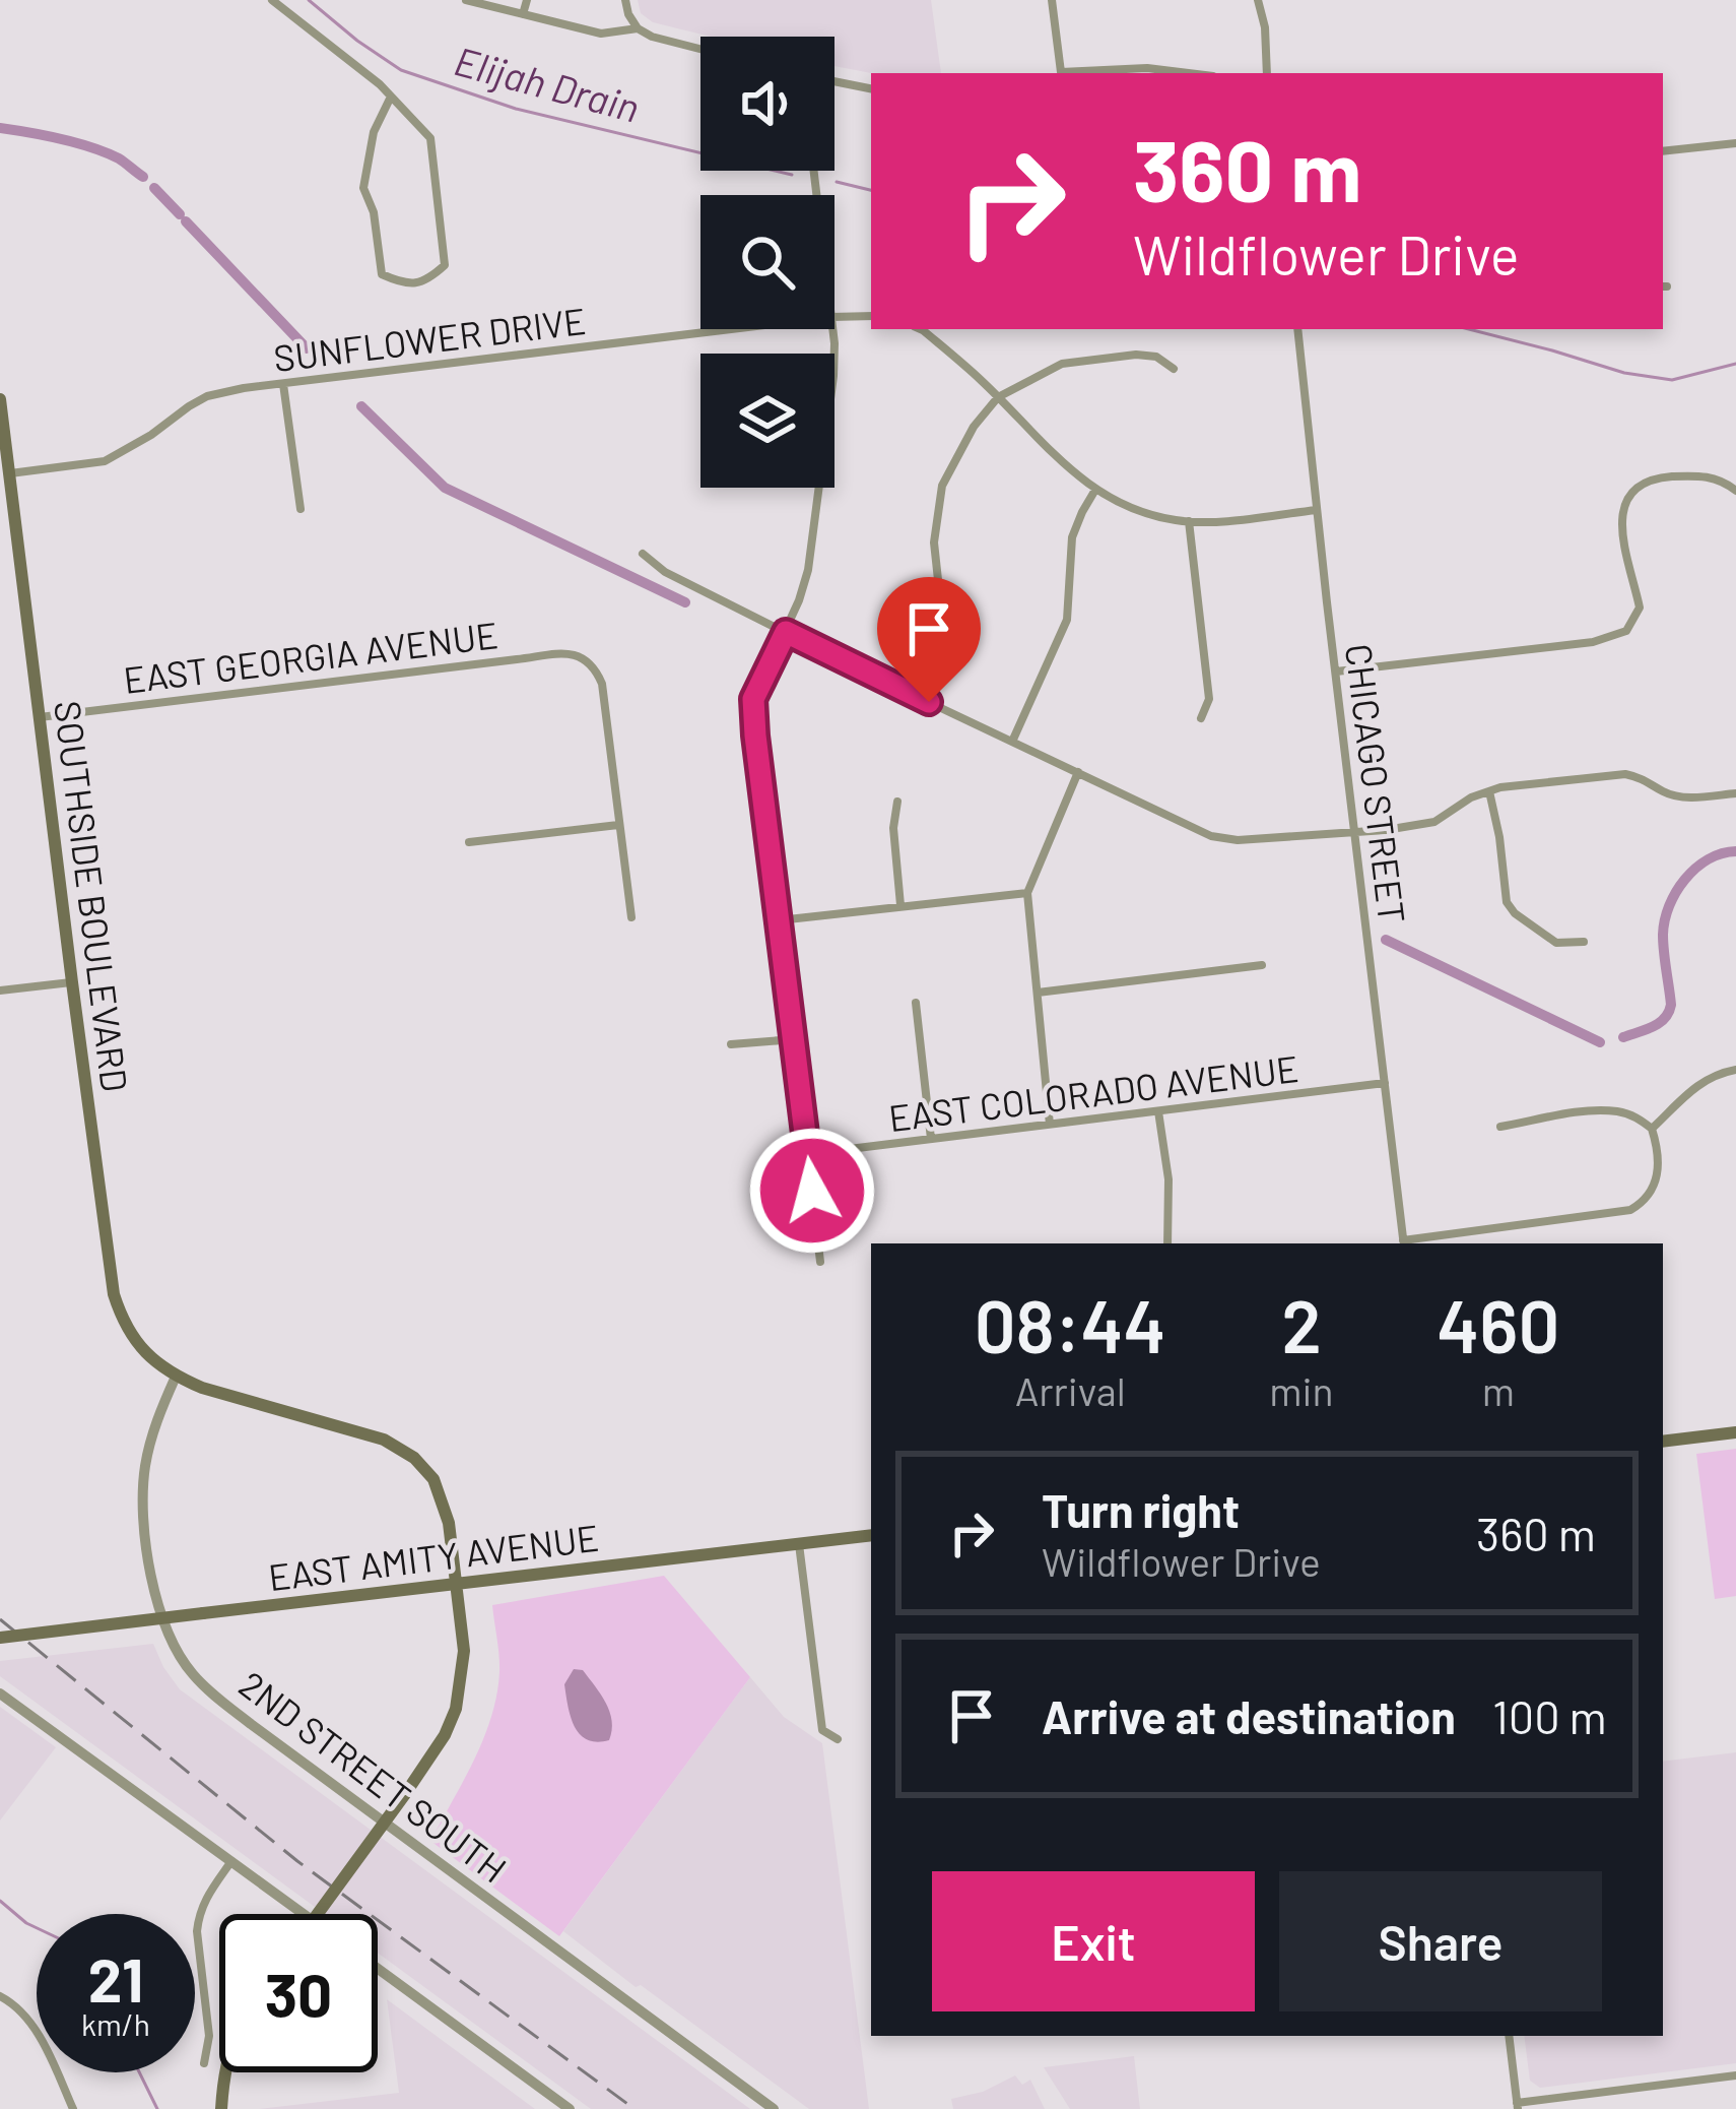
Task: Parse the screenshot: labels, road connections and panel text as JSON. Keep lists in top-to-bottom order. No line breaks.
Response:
{"streets":{"main road":["SOUTHSIDE BOULEVARD","EAST AMITY AVENUE"],"street":["SUNFLOWER DRIVE","EAST GEORGIA AVENUE","CHICAGO STREET","EAST COLORADO AVENUE","2ND STREET SOUTH"]},"crossings":[["SUNFLOWER DRIVE","SOUTHSIDE BOULEVARD"],["EAST GEORGIA AVENUE","SOUTHSIDE BOULEVARD"],["CHICAGO STREET","EAST COLORADO AVENUE"],["SOUTHSIDE BOULEVARD","2ND STREET SOUTH"]],"water":["Elijah Drain"],"page":{"turn":["360 m","Wildflower Drive"],"eta":["08:44","Arrival","2","min","460","m"],"list":[{"name":"Turn right","note":"Wildflower Drive","value":"360 m"},{"name":"Arrive at destination","value":"100 m"}],"buttons":["Exit","Share"],"speed":"21 km/h","limit":"30"}}
